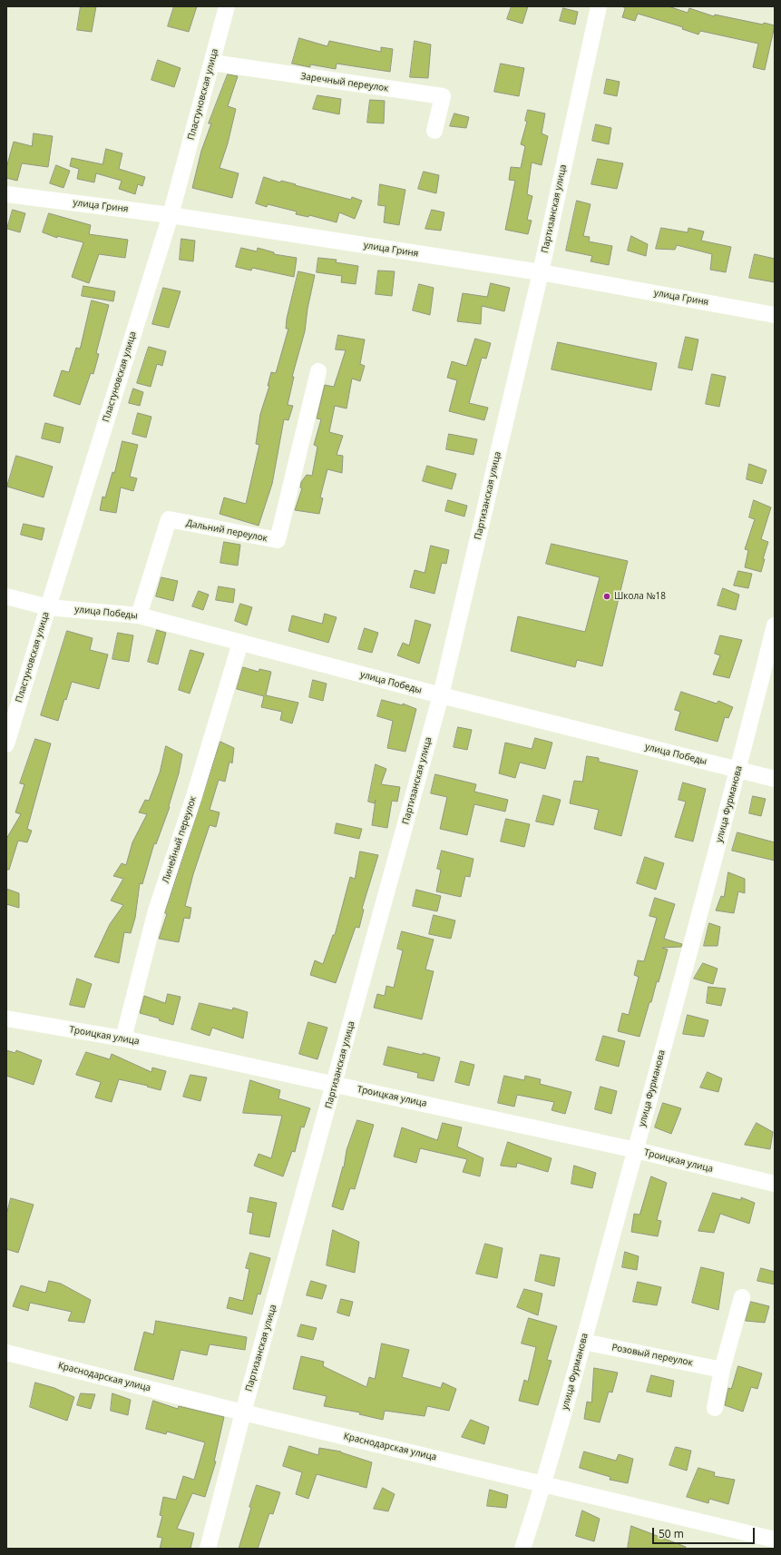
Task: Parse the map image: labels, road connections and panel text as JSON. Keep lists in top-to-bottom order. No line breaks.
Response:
{"streets":{"street":["Заречный переулок","Пластуновская улица","улица Гриня","Партизанская улица","Дальний переулок","улица Победы","улица Фурманова","Линейный переулок","Троицкая улица","Розовый переулок","Краснодарская улица"]},"crossings":[["Заречный переулок","Пластуновская улица"],["Пластуновская улица","улица Гриня"],["Пластуновская улица","улица Победы"],["улица Гриня","Партизанская улица"],["Партизанская улица","улица Победы"],["Партизанская улица","Троицкая улица"],["Партизанская улица","Краснодарская улица"],["Дальний переулок","улица Победы"],["улица Победы","улица Фурманова"],["улица Победы","Линейный переулок"],["улица Фурманова","Троицкая улица"],["улица Фурманова","Розовый переулок"],["улица Фурманова","Краснодарская улица"],["Линейный переулок","Троицкая улица"]],"places":["Школа №18"],"scale_bar":"50 m"}
